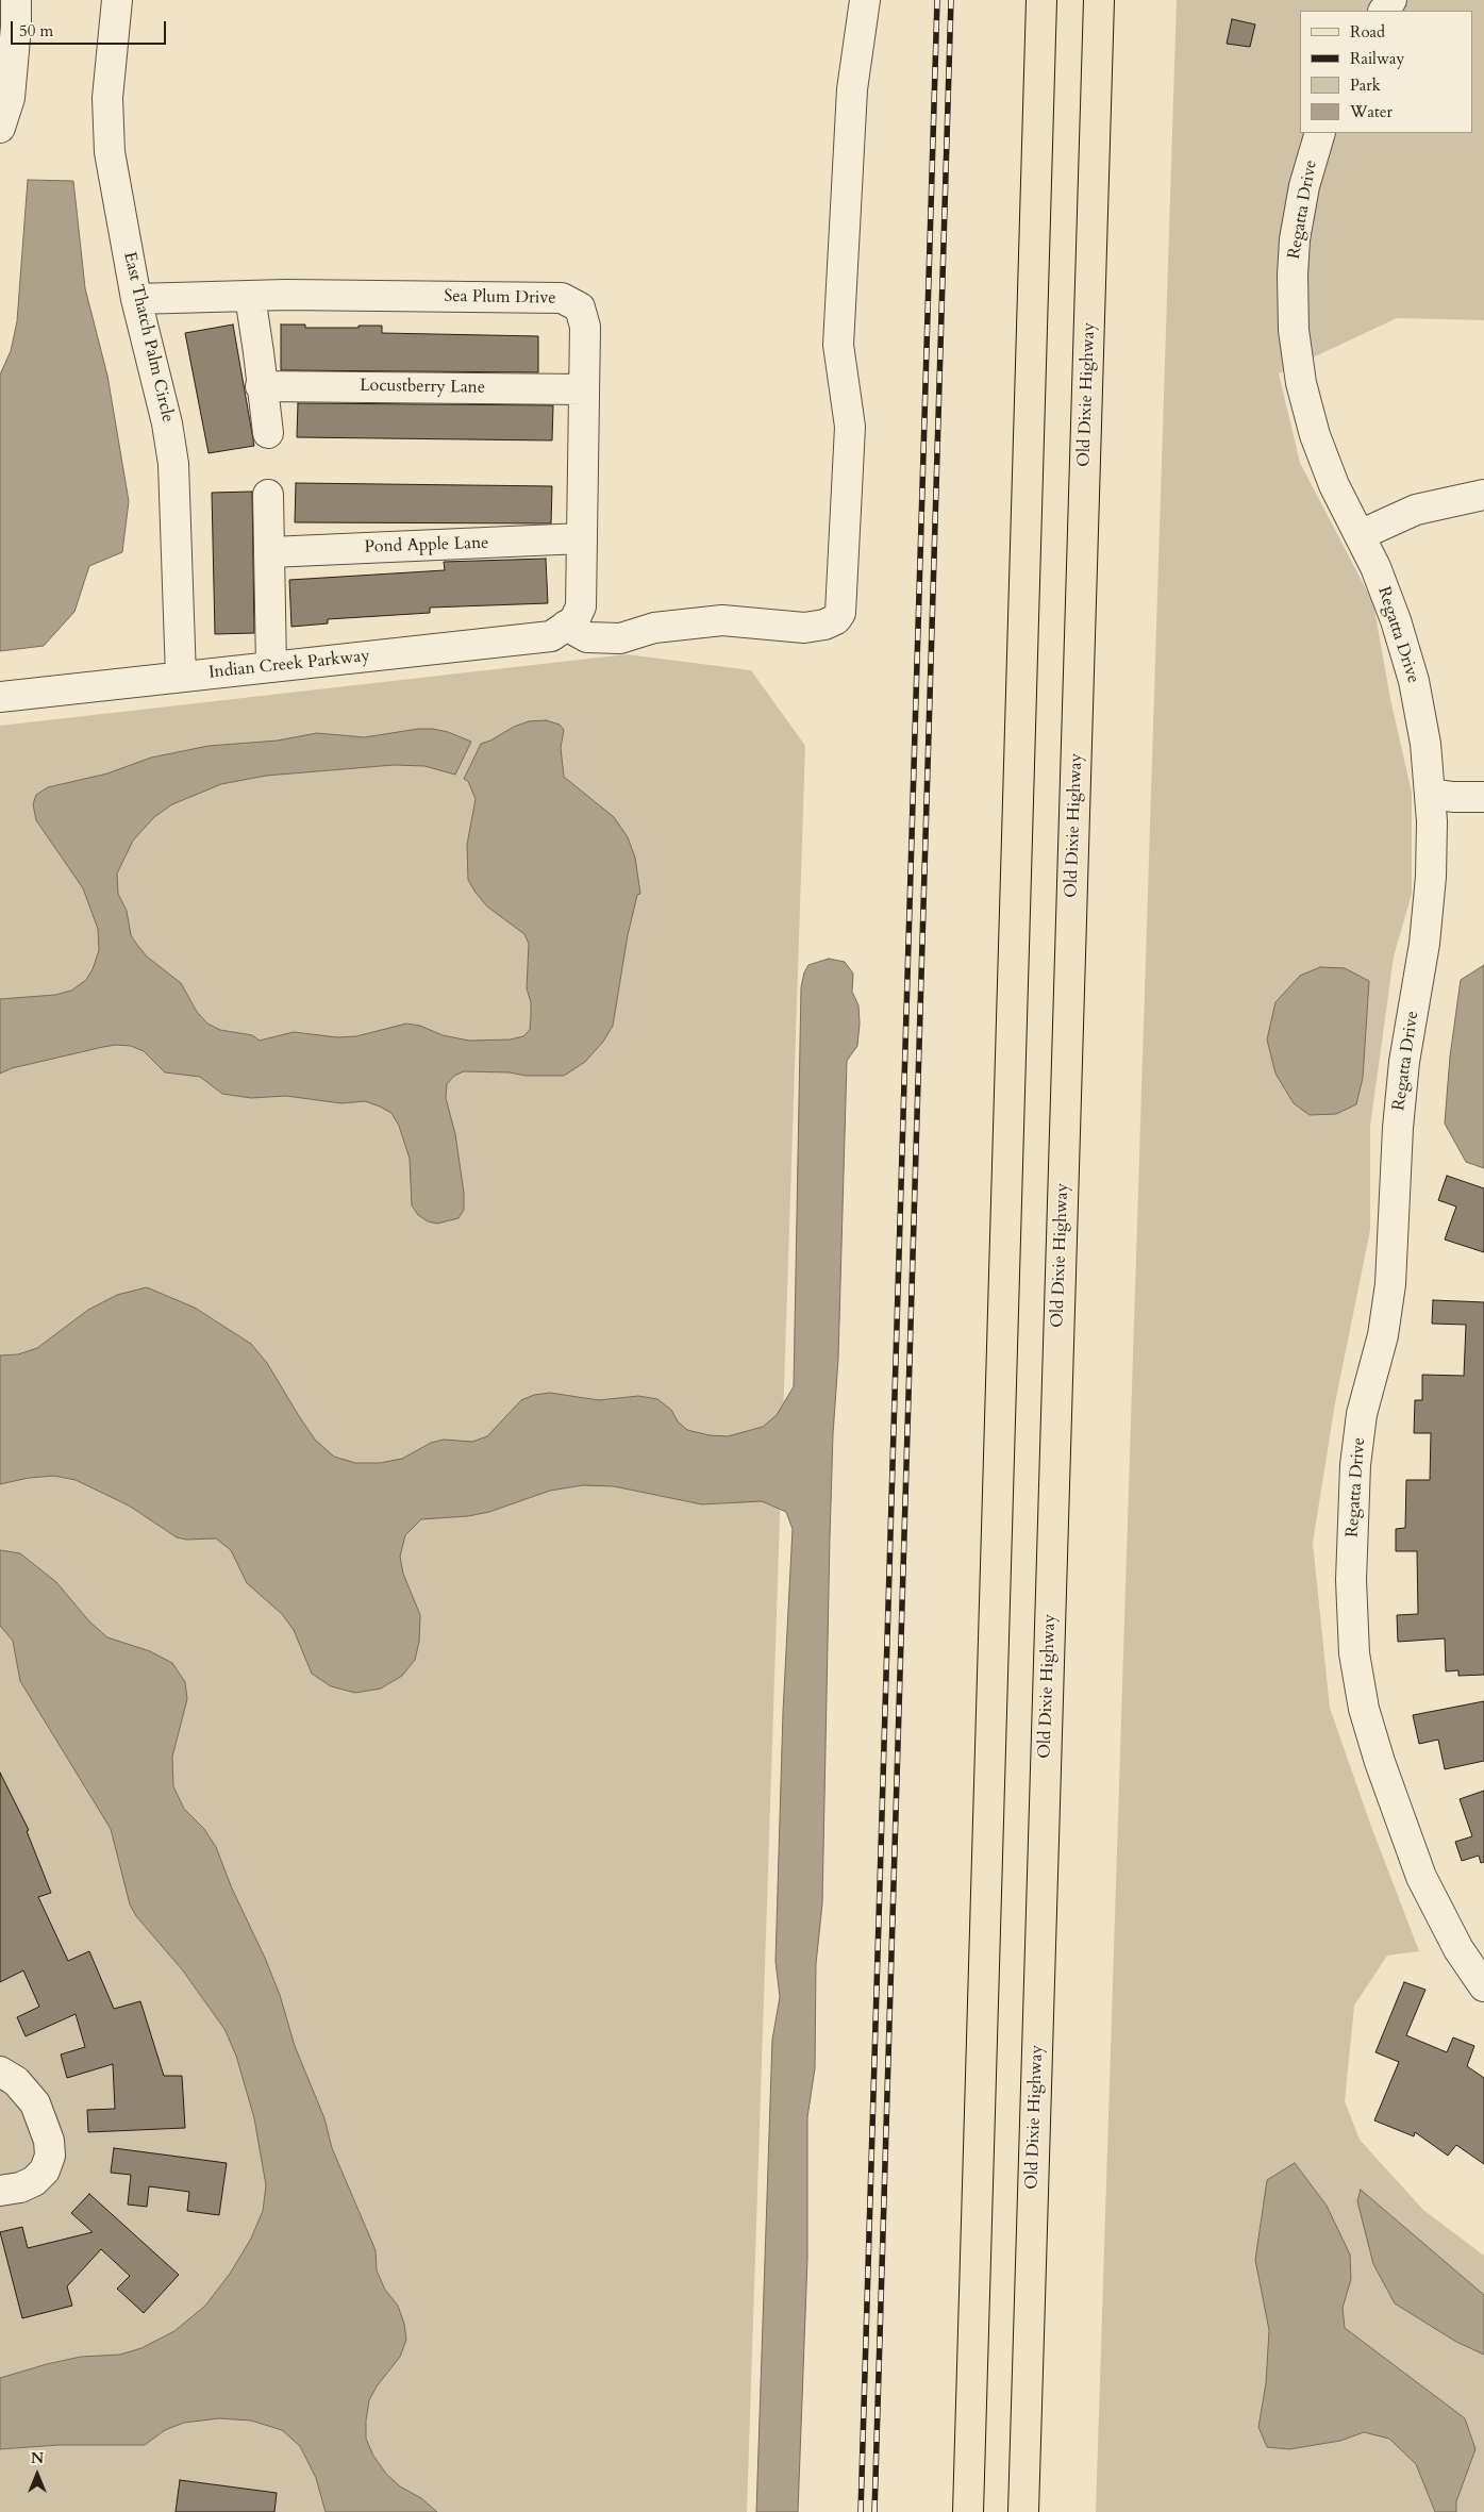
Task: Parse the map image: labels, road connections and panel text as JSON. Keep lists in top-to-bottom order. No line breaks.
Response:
{"streets":{"main road":["Old Dixie Highway"],"street":["Regatta Drive","Sea Plum Drive","East Thatch Palm Circle","Locustberry Lane","Pond Apple Lane","Indian Creek Parkway"]},"crossings":[["Sea Plum Drive","East Thatch Palm Circle"],["Sea Plum Drive","Locustberry Lane"],["Sea Plum Drive","Pond Apple Lane"],["Sea Plum Drive","Indian Creek Parkway"],["East Thatch Palm Circle","Indian Creek Parkway"]],"legend":["Road","Railway","Park","Water"],"scale_bar":"50 m","north":"top"}
